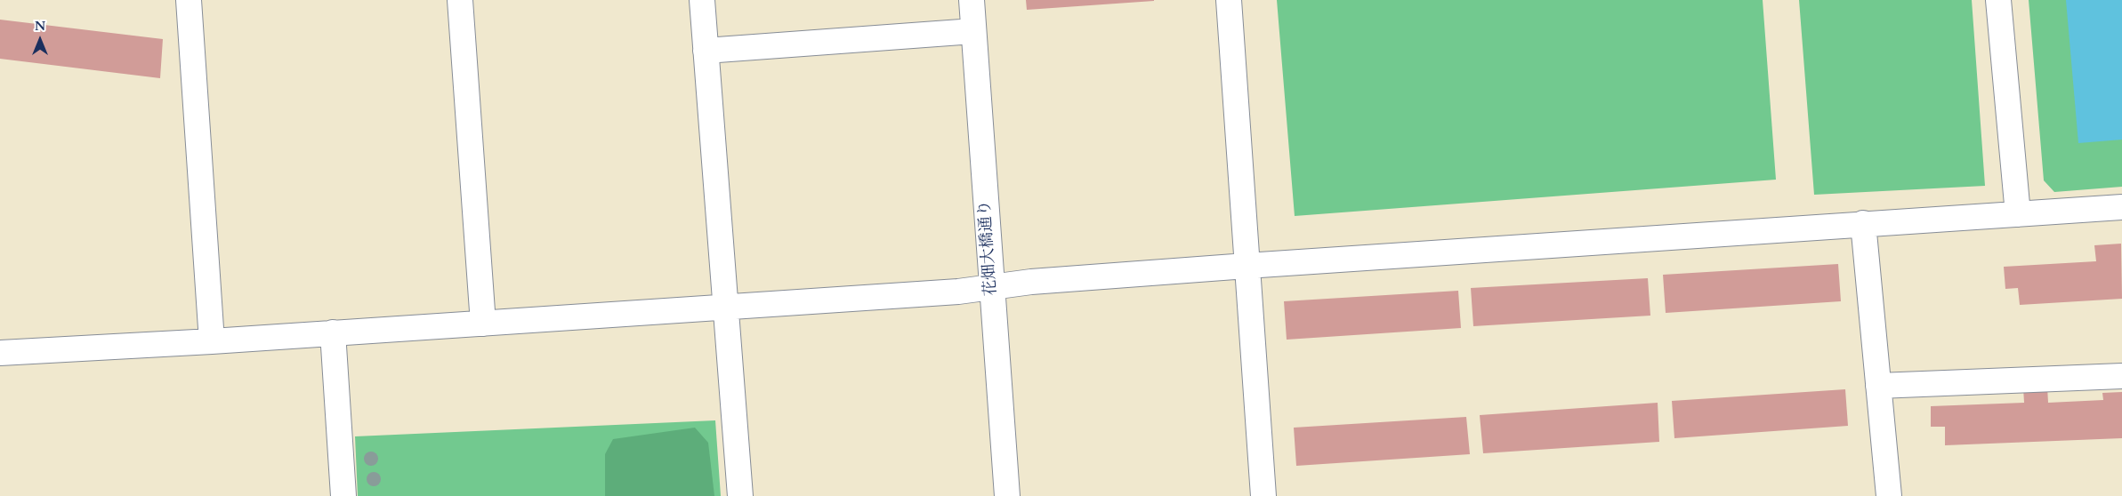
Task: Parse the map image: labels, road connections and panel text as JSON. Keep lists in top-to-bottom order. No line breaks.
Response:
{"streets":{"street":["花畑大橋通り"]},"north":"top"}
